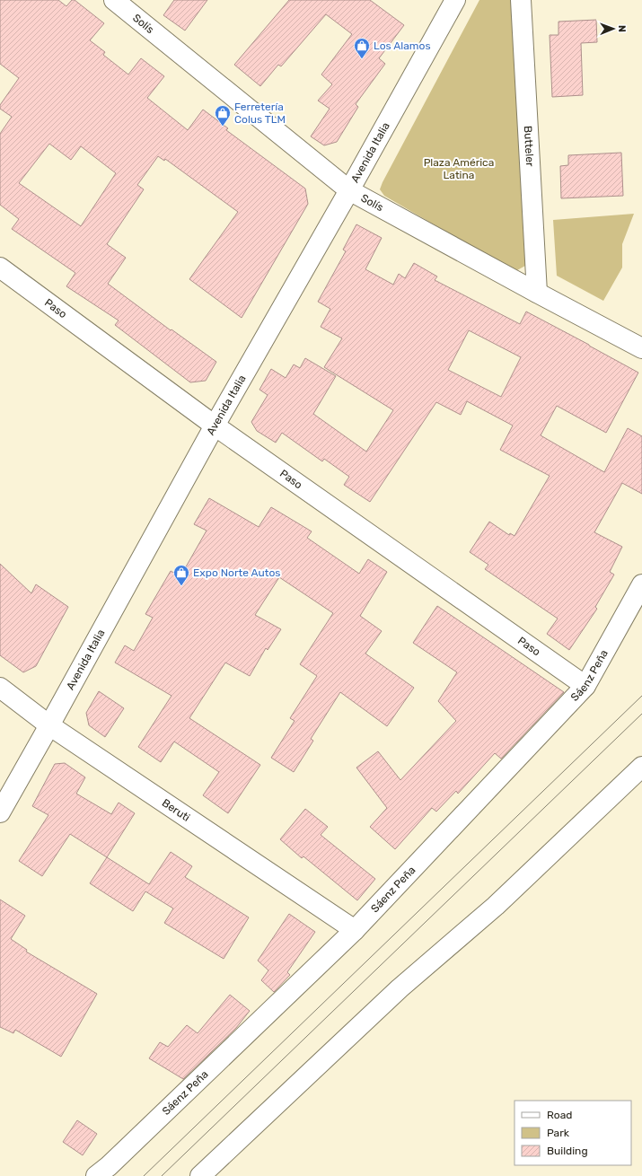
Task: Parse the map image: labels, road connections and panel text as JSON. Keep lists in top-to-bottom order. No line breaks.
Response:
{"streets":{"street":["Solís","Butteler","Avenida Italia","Paso","Sáenz Peña","Beruti"]},"crossings":[["Solís","Butteler"],["Solís","Avenida Italia"],["Avenida Italia","Paso"],["Avenida Italia","Beruti"],["Paso","Sáenz Peña"],["Sáenz Peña","Beruti"]],"parks":["Plaza América Latina"],"places":{"shop":["Los Alamos","Ferretería Colus TLM","Expo Norte Autos"]},"legend":["Road","Park","Building"],"north":"right"}
